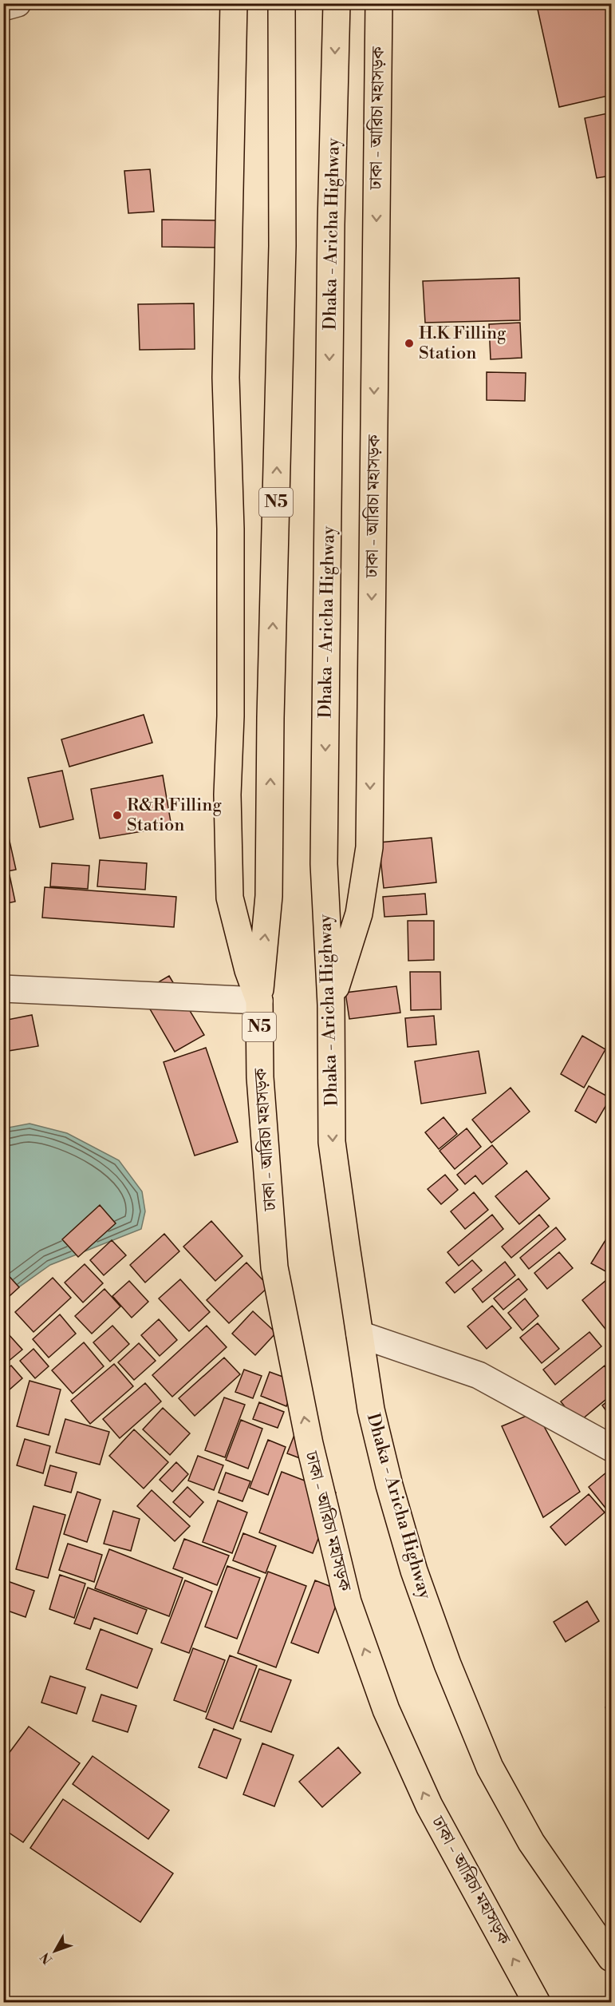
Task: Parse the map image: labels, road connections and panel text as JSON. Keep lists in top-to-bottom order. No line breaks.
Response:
{"streets":{"highway":["ঢাকা - আরিচা মহাসড়ক","Dhaka - Aricha Highway","N5"]},"crossings":[["ঢাকা - আরিচা মহাসড়ক","Dhaka - Aricha Highway"]],"one_way":["Dhaka - Aricha Highway"],"places":["H.K Filling Station","R&R Filling Station"],"north":"bottom left"}
